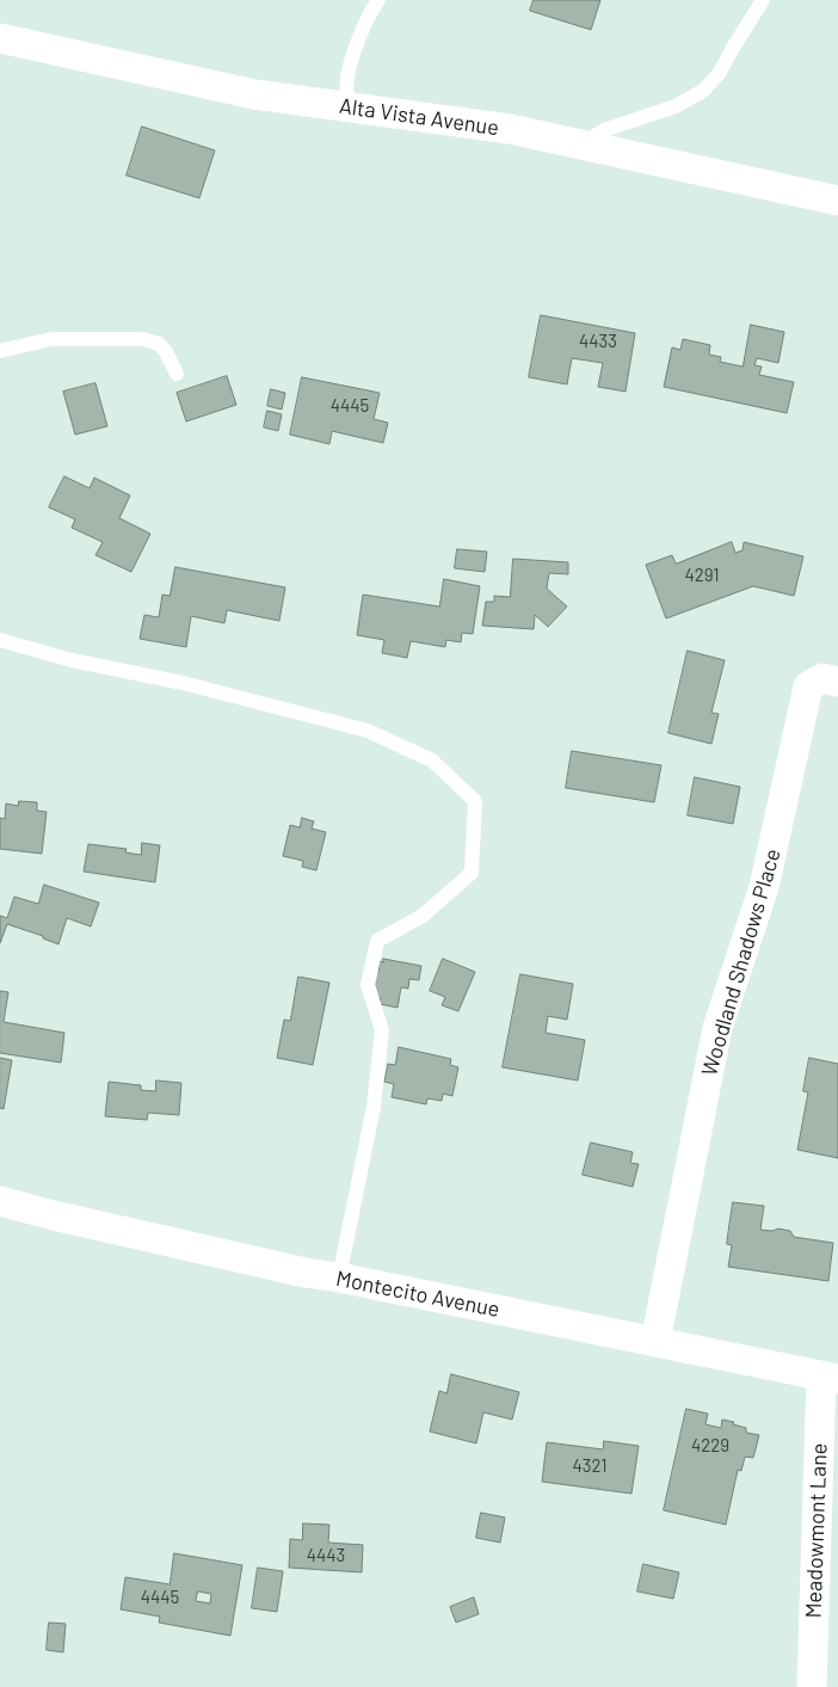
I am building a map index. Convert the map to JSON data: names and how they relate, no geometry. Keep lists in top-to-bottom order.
{
  "streets": {
    "street": [
      "Alta Vista Avenue",
      "Woodland Shadows Place",
      "Montecito Avenue",
      "Meadowmont Lane"
    ]
  },
  "crossings": [
    ["Woodland Shadows Place", "Montecito Avenue"],
    ["Montecito Avenue", "Meadowmont Lane"]
  ],
  "house_numbers": [
    "4433",
    "4445",
    "4291",
    "4229",
    "4321",
    "4443",
    "4445"
  ]
}
